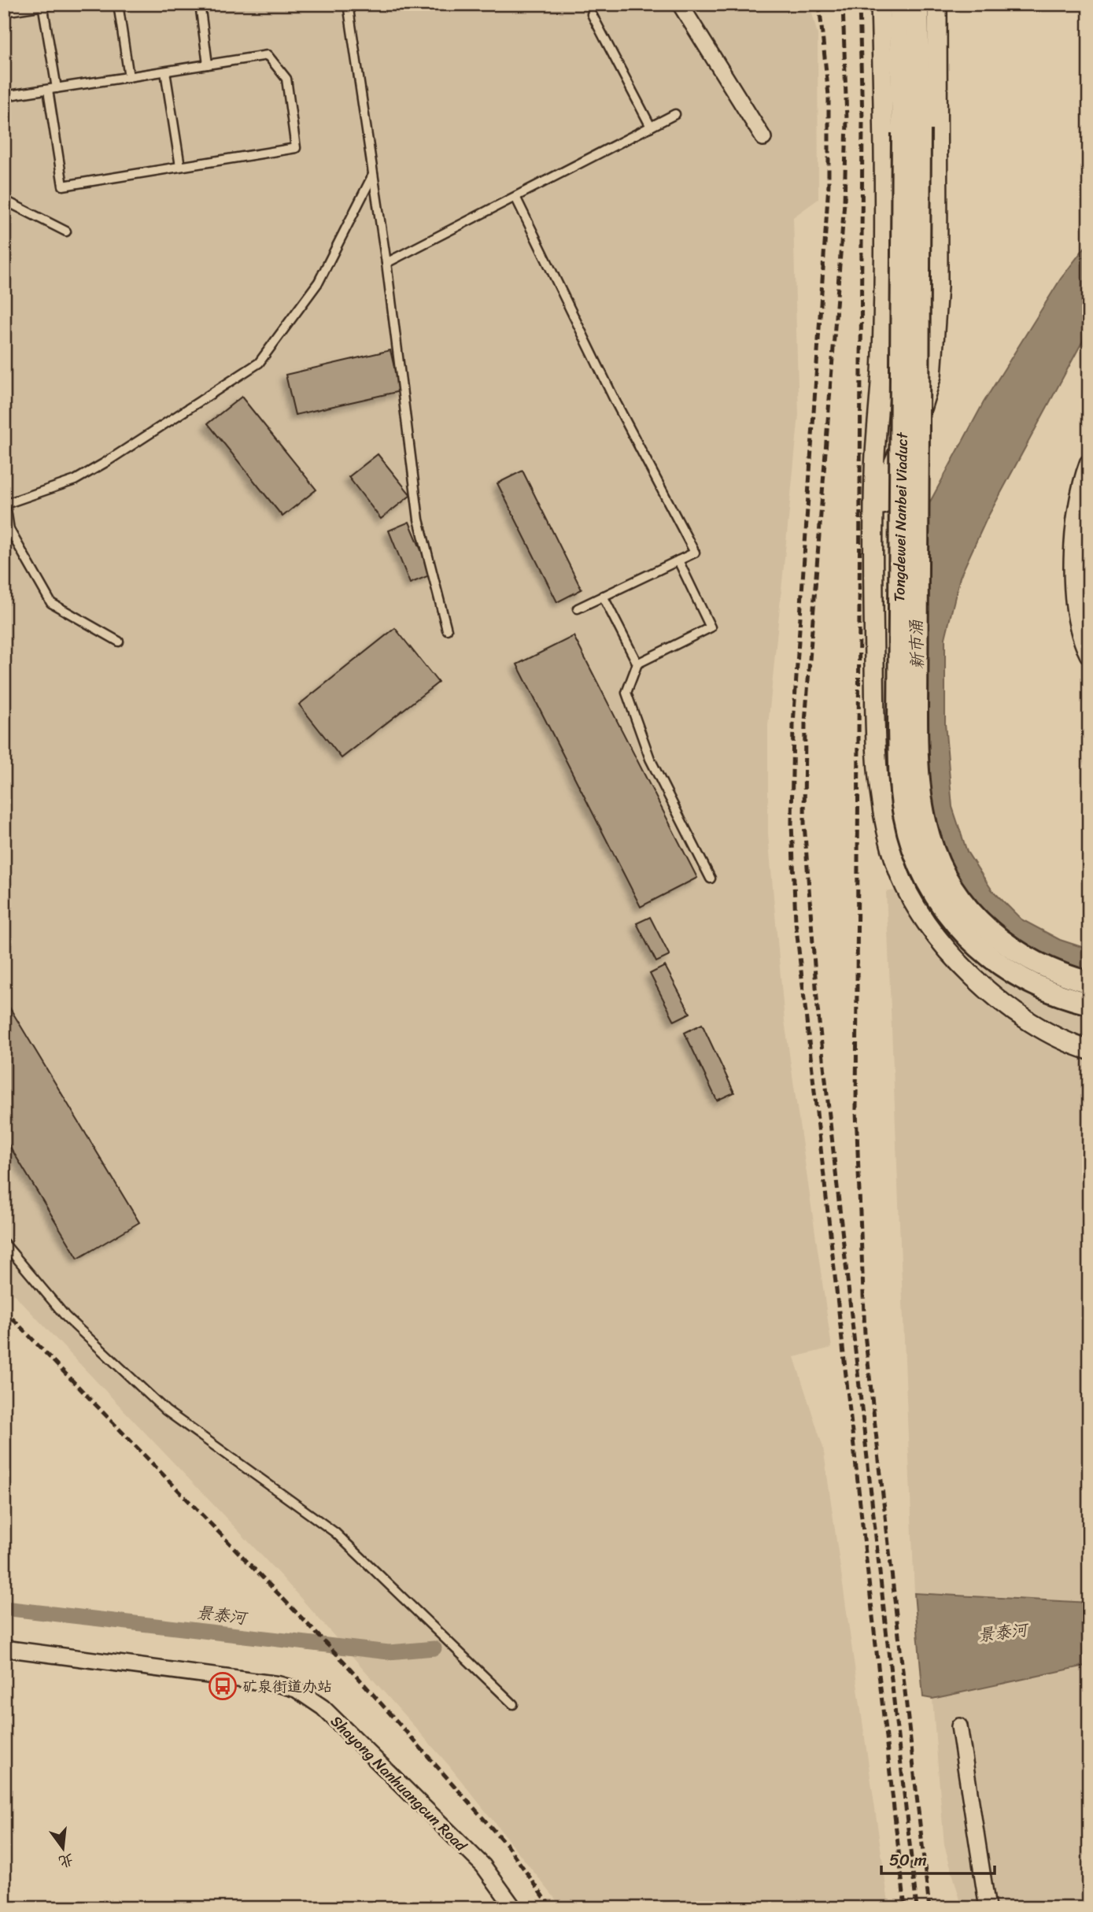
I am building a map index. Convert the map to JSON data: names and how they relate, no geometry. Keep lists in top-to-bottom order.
{
  "streets": {
    "main road": ["Tongdewei Nanbei Viaduct"],
    "street": ["Shayong Nanhuangcun Road"]
  },
  "water": ["新市涌", "景泰河"],
  "places": {
    "bus stop": ["矿泉街道办站"]
  },
  "scale_bar": "50 m",
  "north": "bottom"
}
